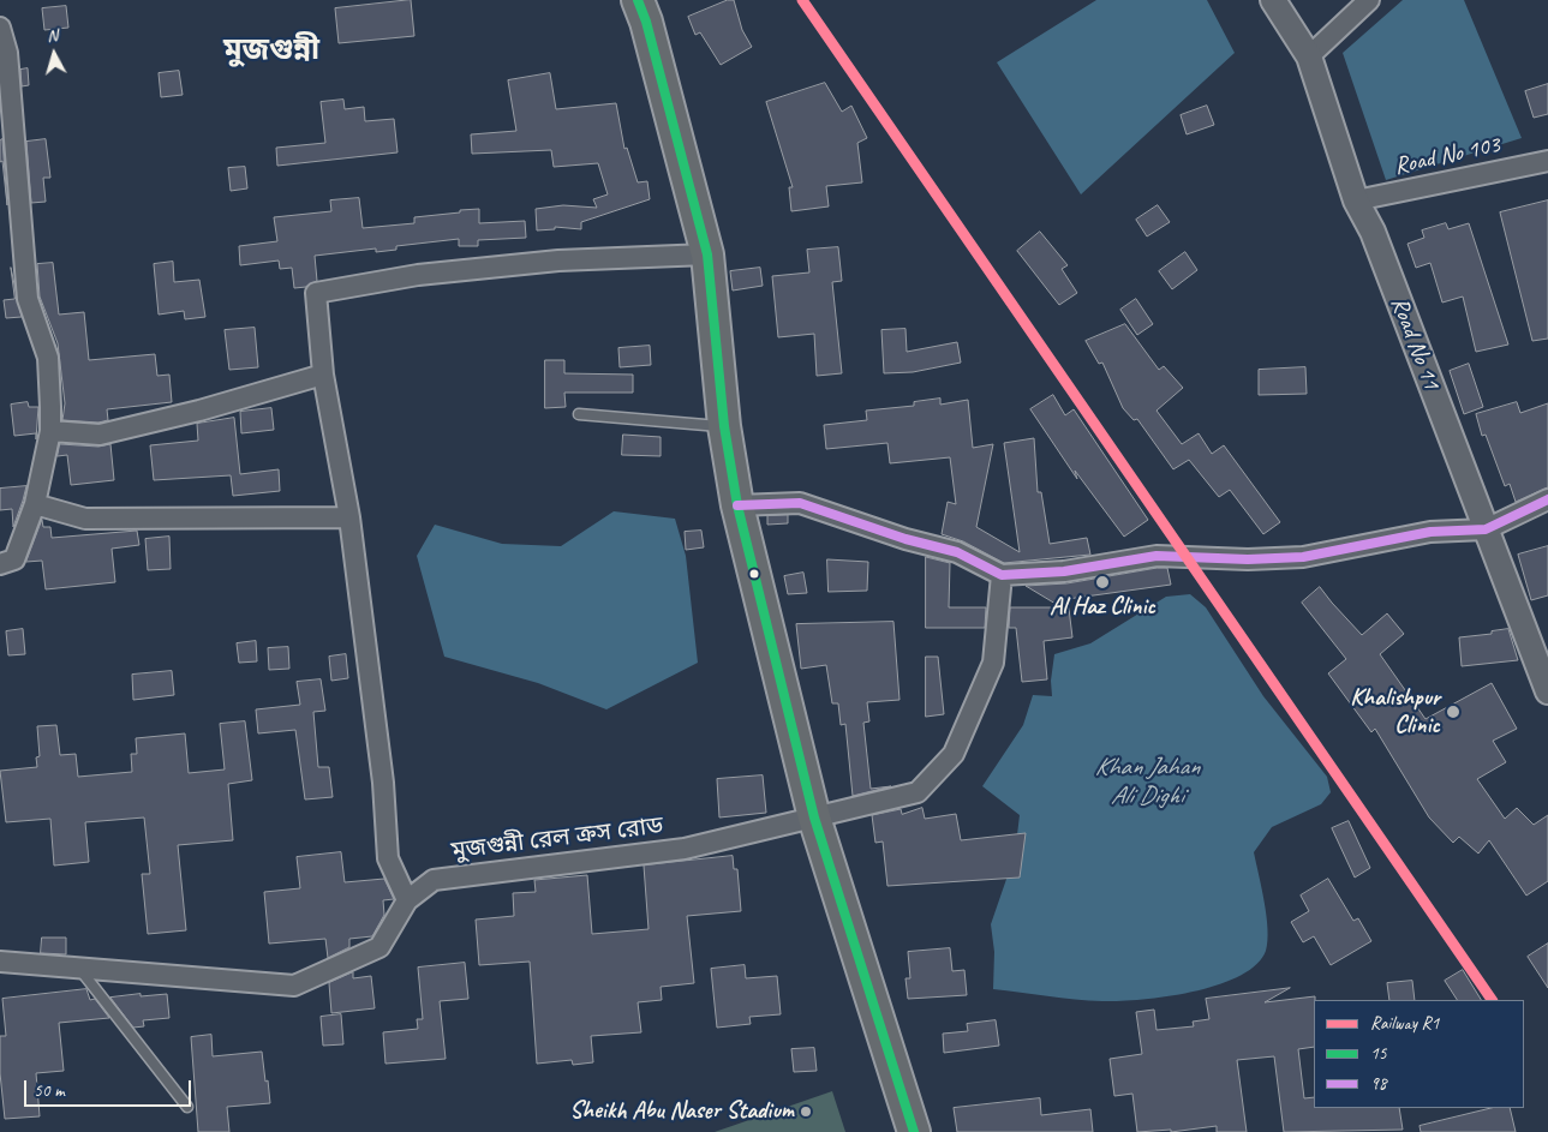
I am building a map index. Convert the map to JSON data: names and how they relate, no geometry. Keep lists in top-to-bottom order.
{
  "streets": {
    "street": ["Road No 103", "Road No 11", "মুজগুন্নী রেল ক্রস রোড"]
  },
  "crossings": [
    ["Road No 103", "Road No 11"]
  ],
  "districts": ["মুজগুন্নী"],
  "water": ["Khan Jahan Ali Dighi"],
  "places": ["Al Haz Clinic", "Khalishpur Clinic", "Sheikh Abu Naser Stadium"],
  "lines": ["rail line R1", "transit line 15", "transit line 98"],
  "legend": ["Railway R1", "15", "98"],
  "scale_bar": "50 m",
  "north": "top"
}
